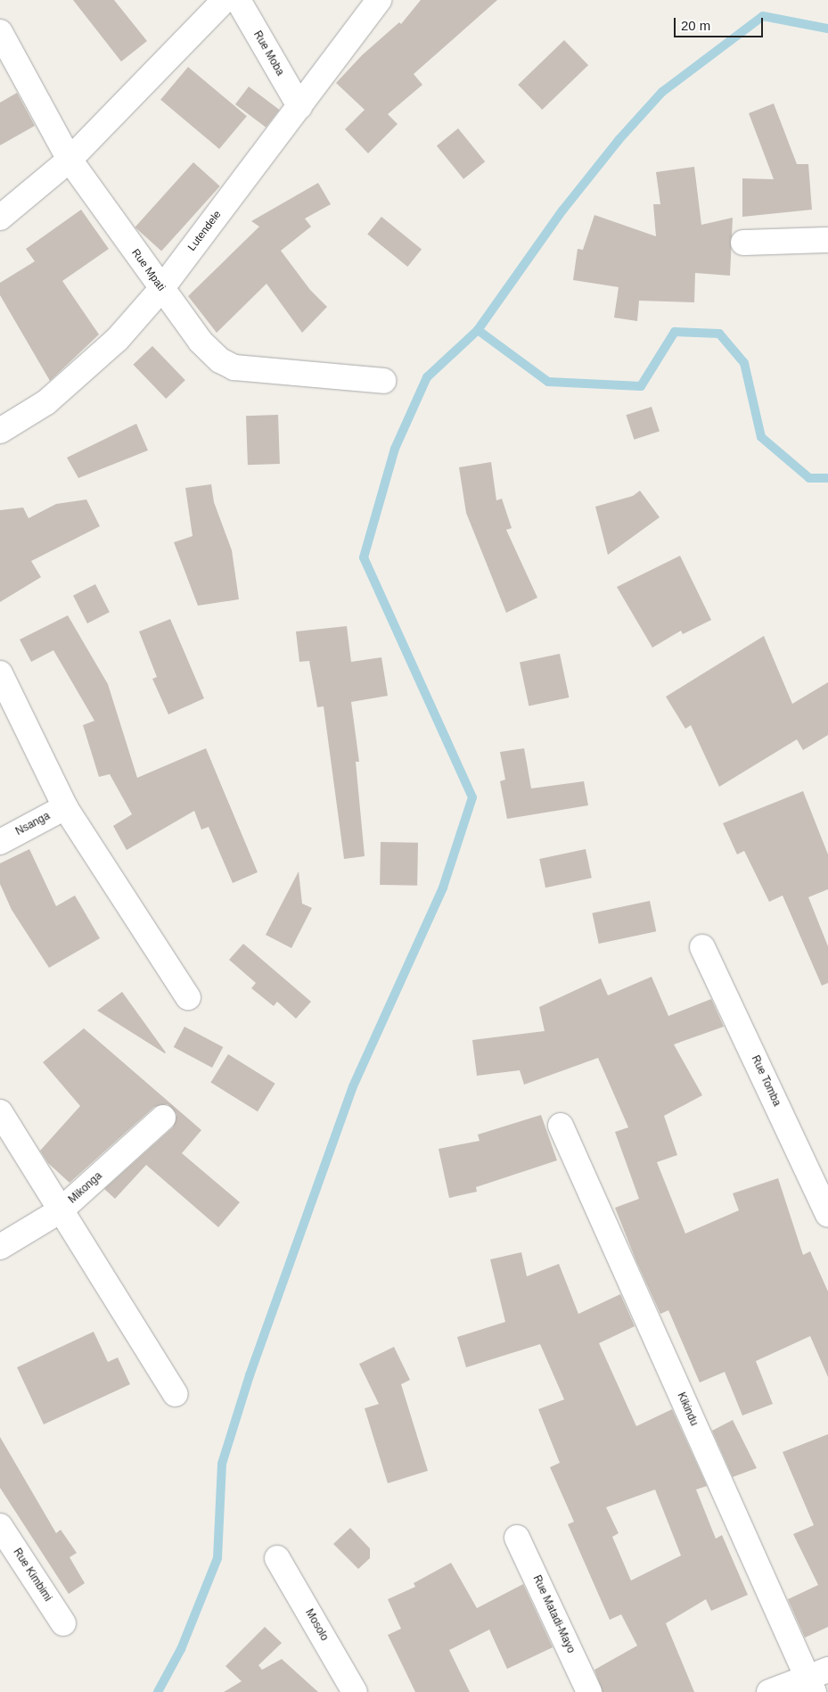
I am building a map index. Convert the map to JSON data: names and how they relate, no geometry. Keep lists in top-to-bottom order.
{
  "streets": {
    "street": [
      "Rue Moba",
      "Lutendele",
      "Rue Mpati",
      "Nsanga",
      "Rue Tomba",
      "Mikonga",
      "Kikindu",
      "Rue Kimbimi",
      "Rue Matadi-Mayo",
      "Mosolo"
    ]
  },
  "crossings": [
    ["Rue Moba", "Lutendele"],
    ["Lutendele", "Rue Mpati"]
  ],
  "scale_bar": "20 m"
}
